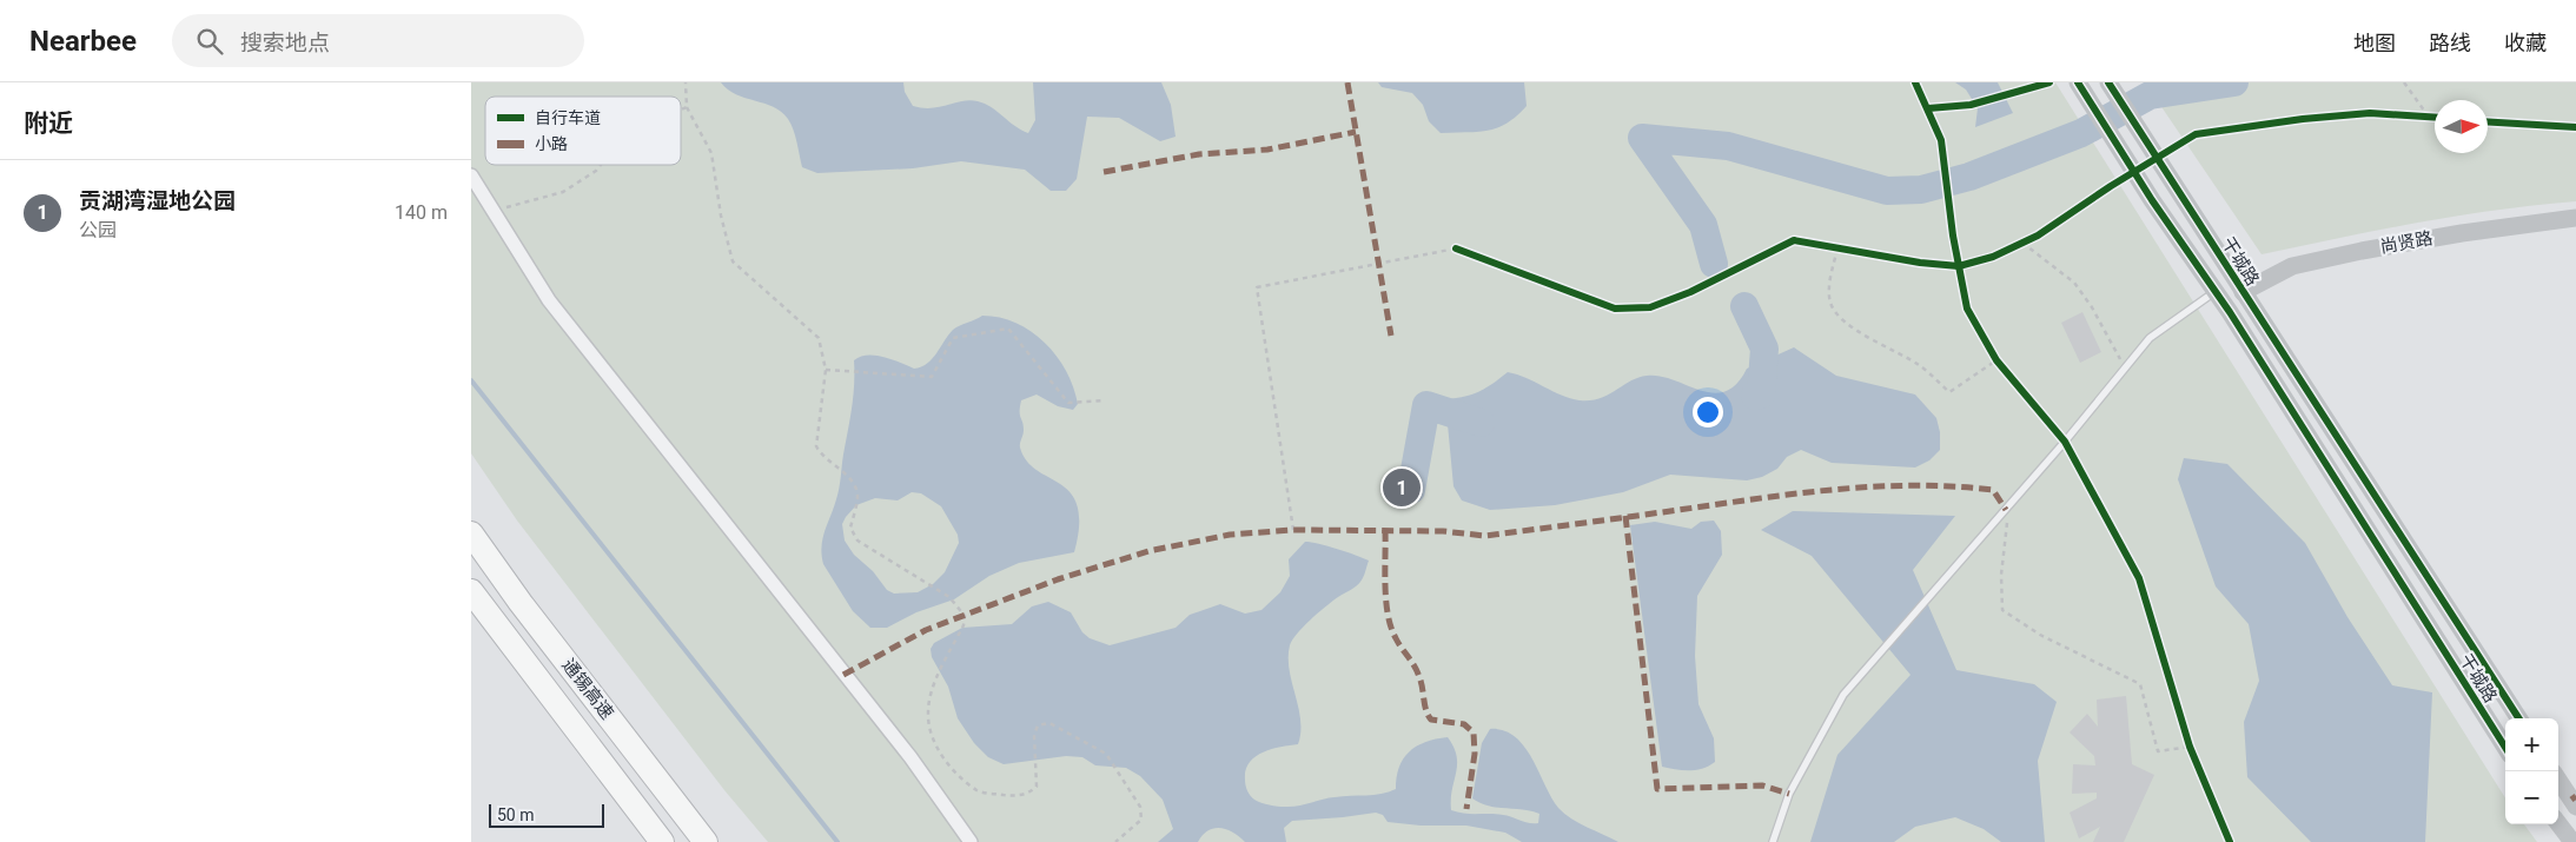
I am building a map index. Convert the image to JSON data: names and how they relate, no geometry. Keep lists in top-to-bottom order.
{
  "streets": {
    "highway": ["通锡高速"],
    "street": ["尚贤路", "干城路"]
  },
  "crossings": [
    ["尚贤路", "干城路"]
  ],
  "legend": ["自行车道", "小路"],
  "scale_bar": "50 m",
  "north": "right",
  "page": {
    "header": "Nearbee",
    "search": "搜索地点",
    "nav": ["地图", "路线", "收藏"],
    "heading": "附近",
    "list": [
      {
        "mark": "1",
        "name": "贡湖湾湿地公园",
        "note": "公园",
        "value": "140 m"
      }
    ],
    "pins": "1",
    "map_buttons": ["+", "−"],
    "scale": "50 m"
  }
}
